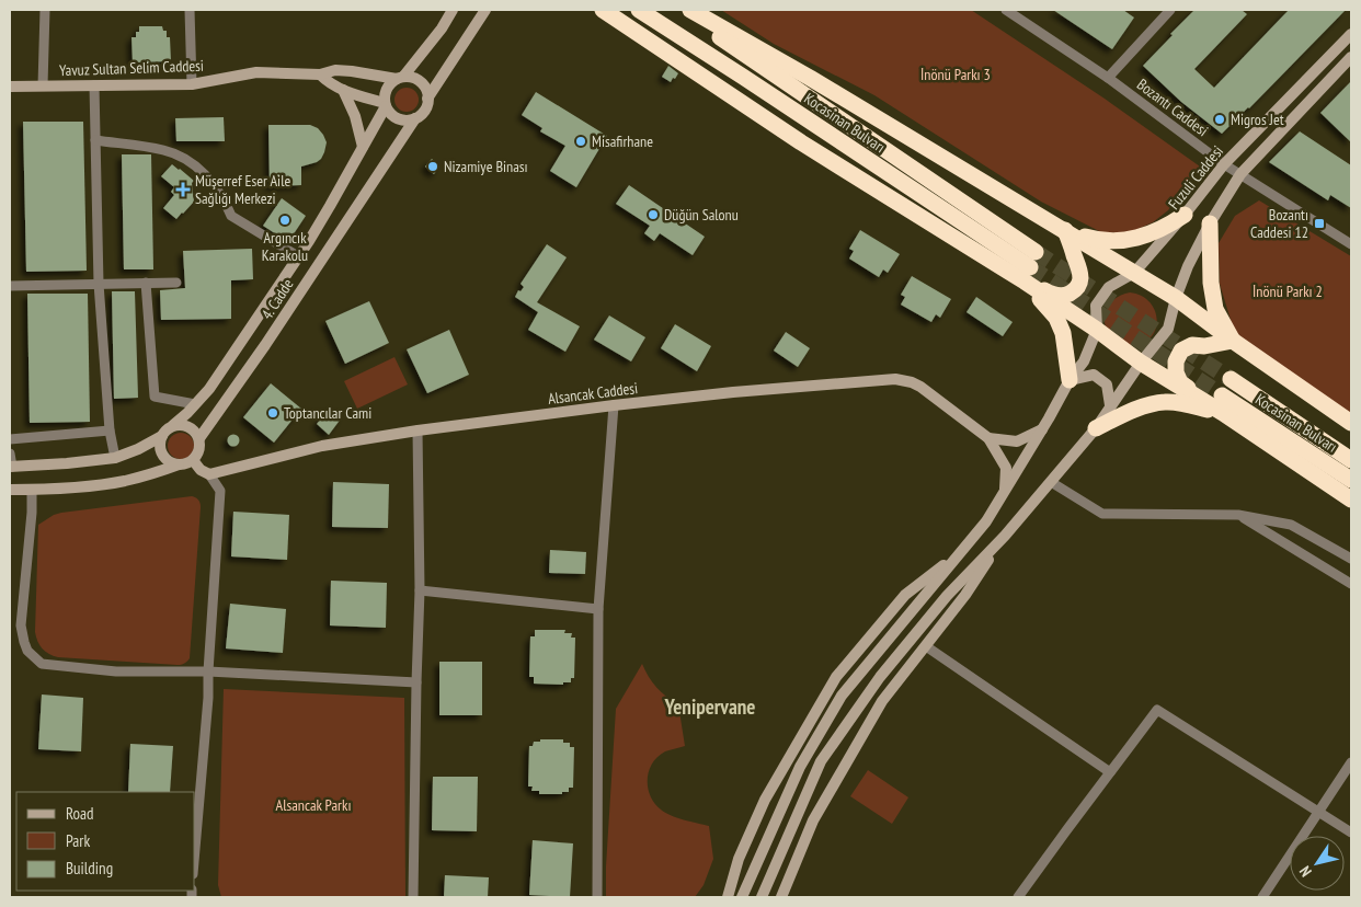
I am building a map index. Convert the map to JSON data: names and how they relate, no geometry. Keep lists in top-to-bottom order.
{
  "streets": {
    "highway": ["Kocasinan Bulvarı"],
    "street": [
      "Yavuz Sultan Selim Caddesi",
      "Bozantı Caddesi",
      "Fuzuli Caddesi",
      "4. Cadde",
      "Alsancak Caddesi"
    ]
  },
  "crossings": [
    ["Yavuz Sultan Selim Caddesi", "4. Cadde"],
    ["Bozantı Caddesi", "Fuzuli Caddesi"]
  ],
  "districts": ["Yenipervane"],
  "parks": ["İnönü Parkı 3", "İnönü Parkı 2", "Alsancak Parkı"],
  "places": {
    "other": [
      "Migros Jet",
      "Misafirhane",
      "Nizamiye Binası",
      "Düğün Salonu",
      "Argıncık Karakolu",
      "Toptancılar Cami"
    ],
    "health": ["Müşerref Eser Aile Sağlığı Merkezi"],
    "transit": ["Bozantı Caddesi 12"]
  },
  "legend": ["Road", "Park", "Building"],
  "north": "bottom left"
}
